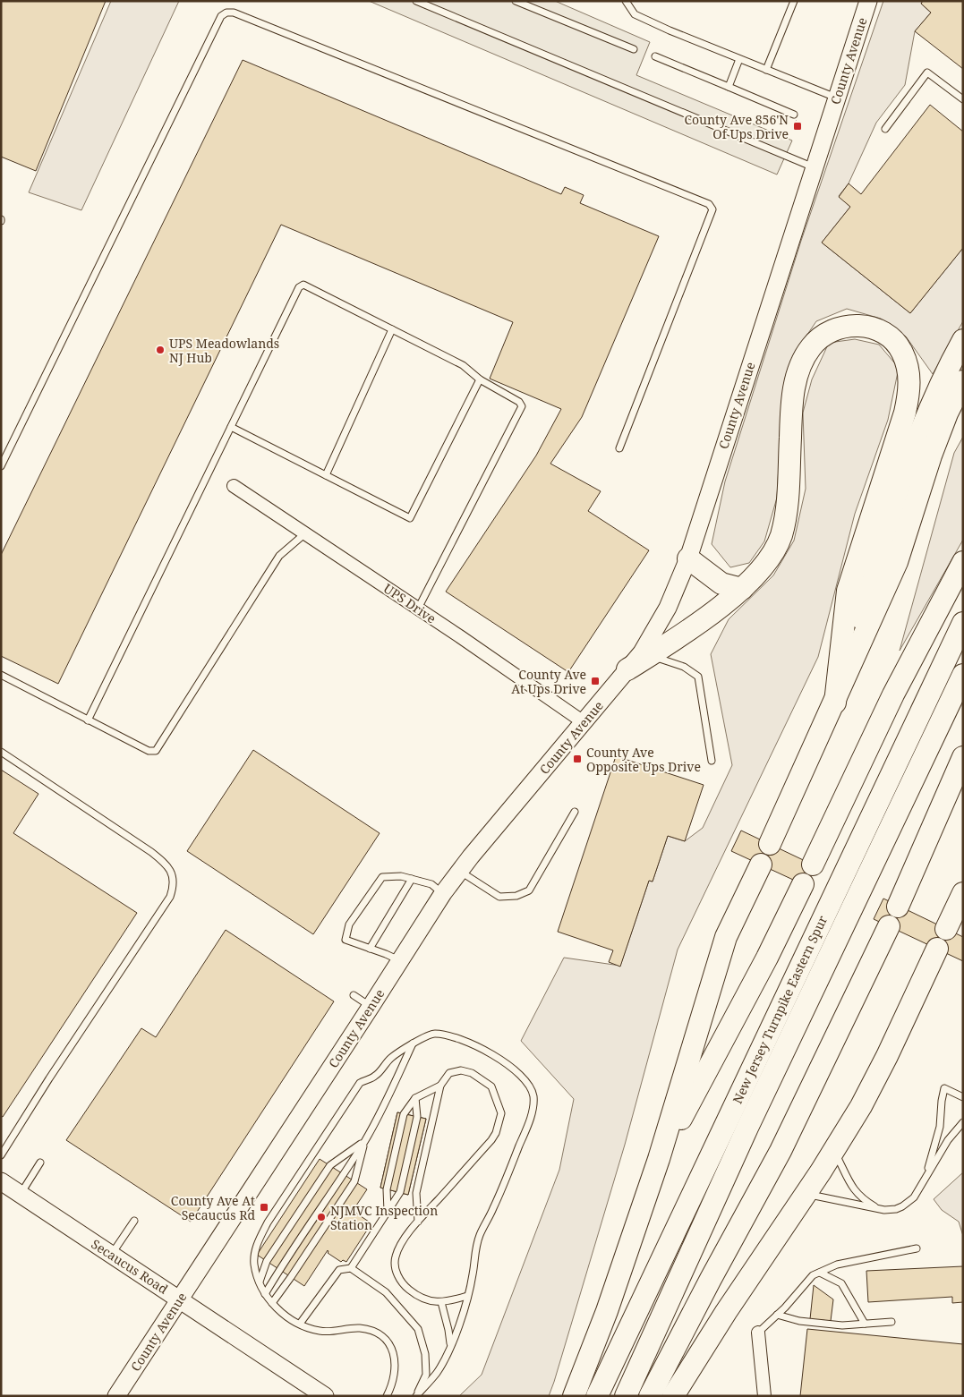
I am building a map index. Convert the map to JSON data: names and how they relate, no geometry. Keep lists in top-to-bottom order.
{
  "streets": {
    "highway": ["New Jersey Turnpike Eastern Spur"],
    "main road": ["County Avenue", "Secaucus Road"],
    "street": ["UPS Drive"]
  },
  "crossings": [
    ["County Avenue", "UPS Drive"],
    ["County Avenue", "Secaucus Road"]
  ],
  "places": {
    "transit": [
      "County Ave 856'N Of Ups Drive",
      "County Ave At Ups Drive",
      "County Ave Opposite Ups Drive",
      "County Ave At Secaucus Rd"
    ],
    "other": ["UPS Meadowlands NJ Hub", "NJMVC Inspection Station"]
  }
}
